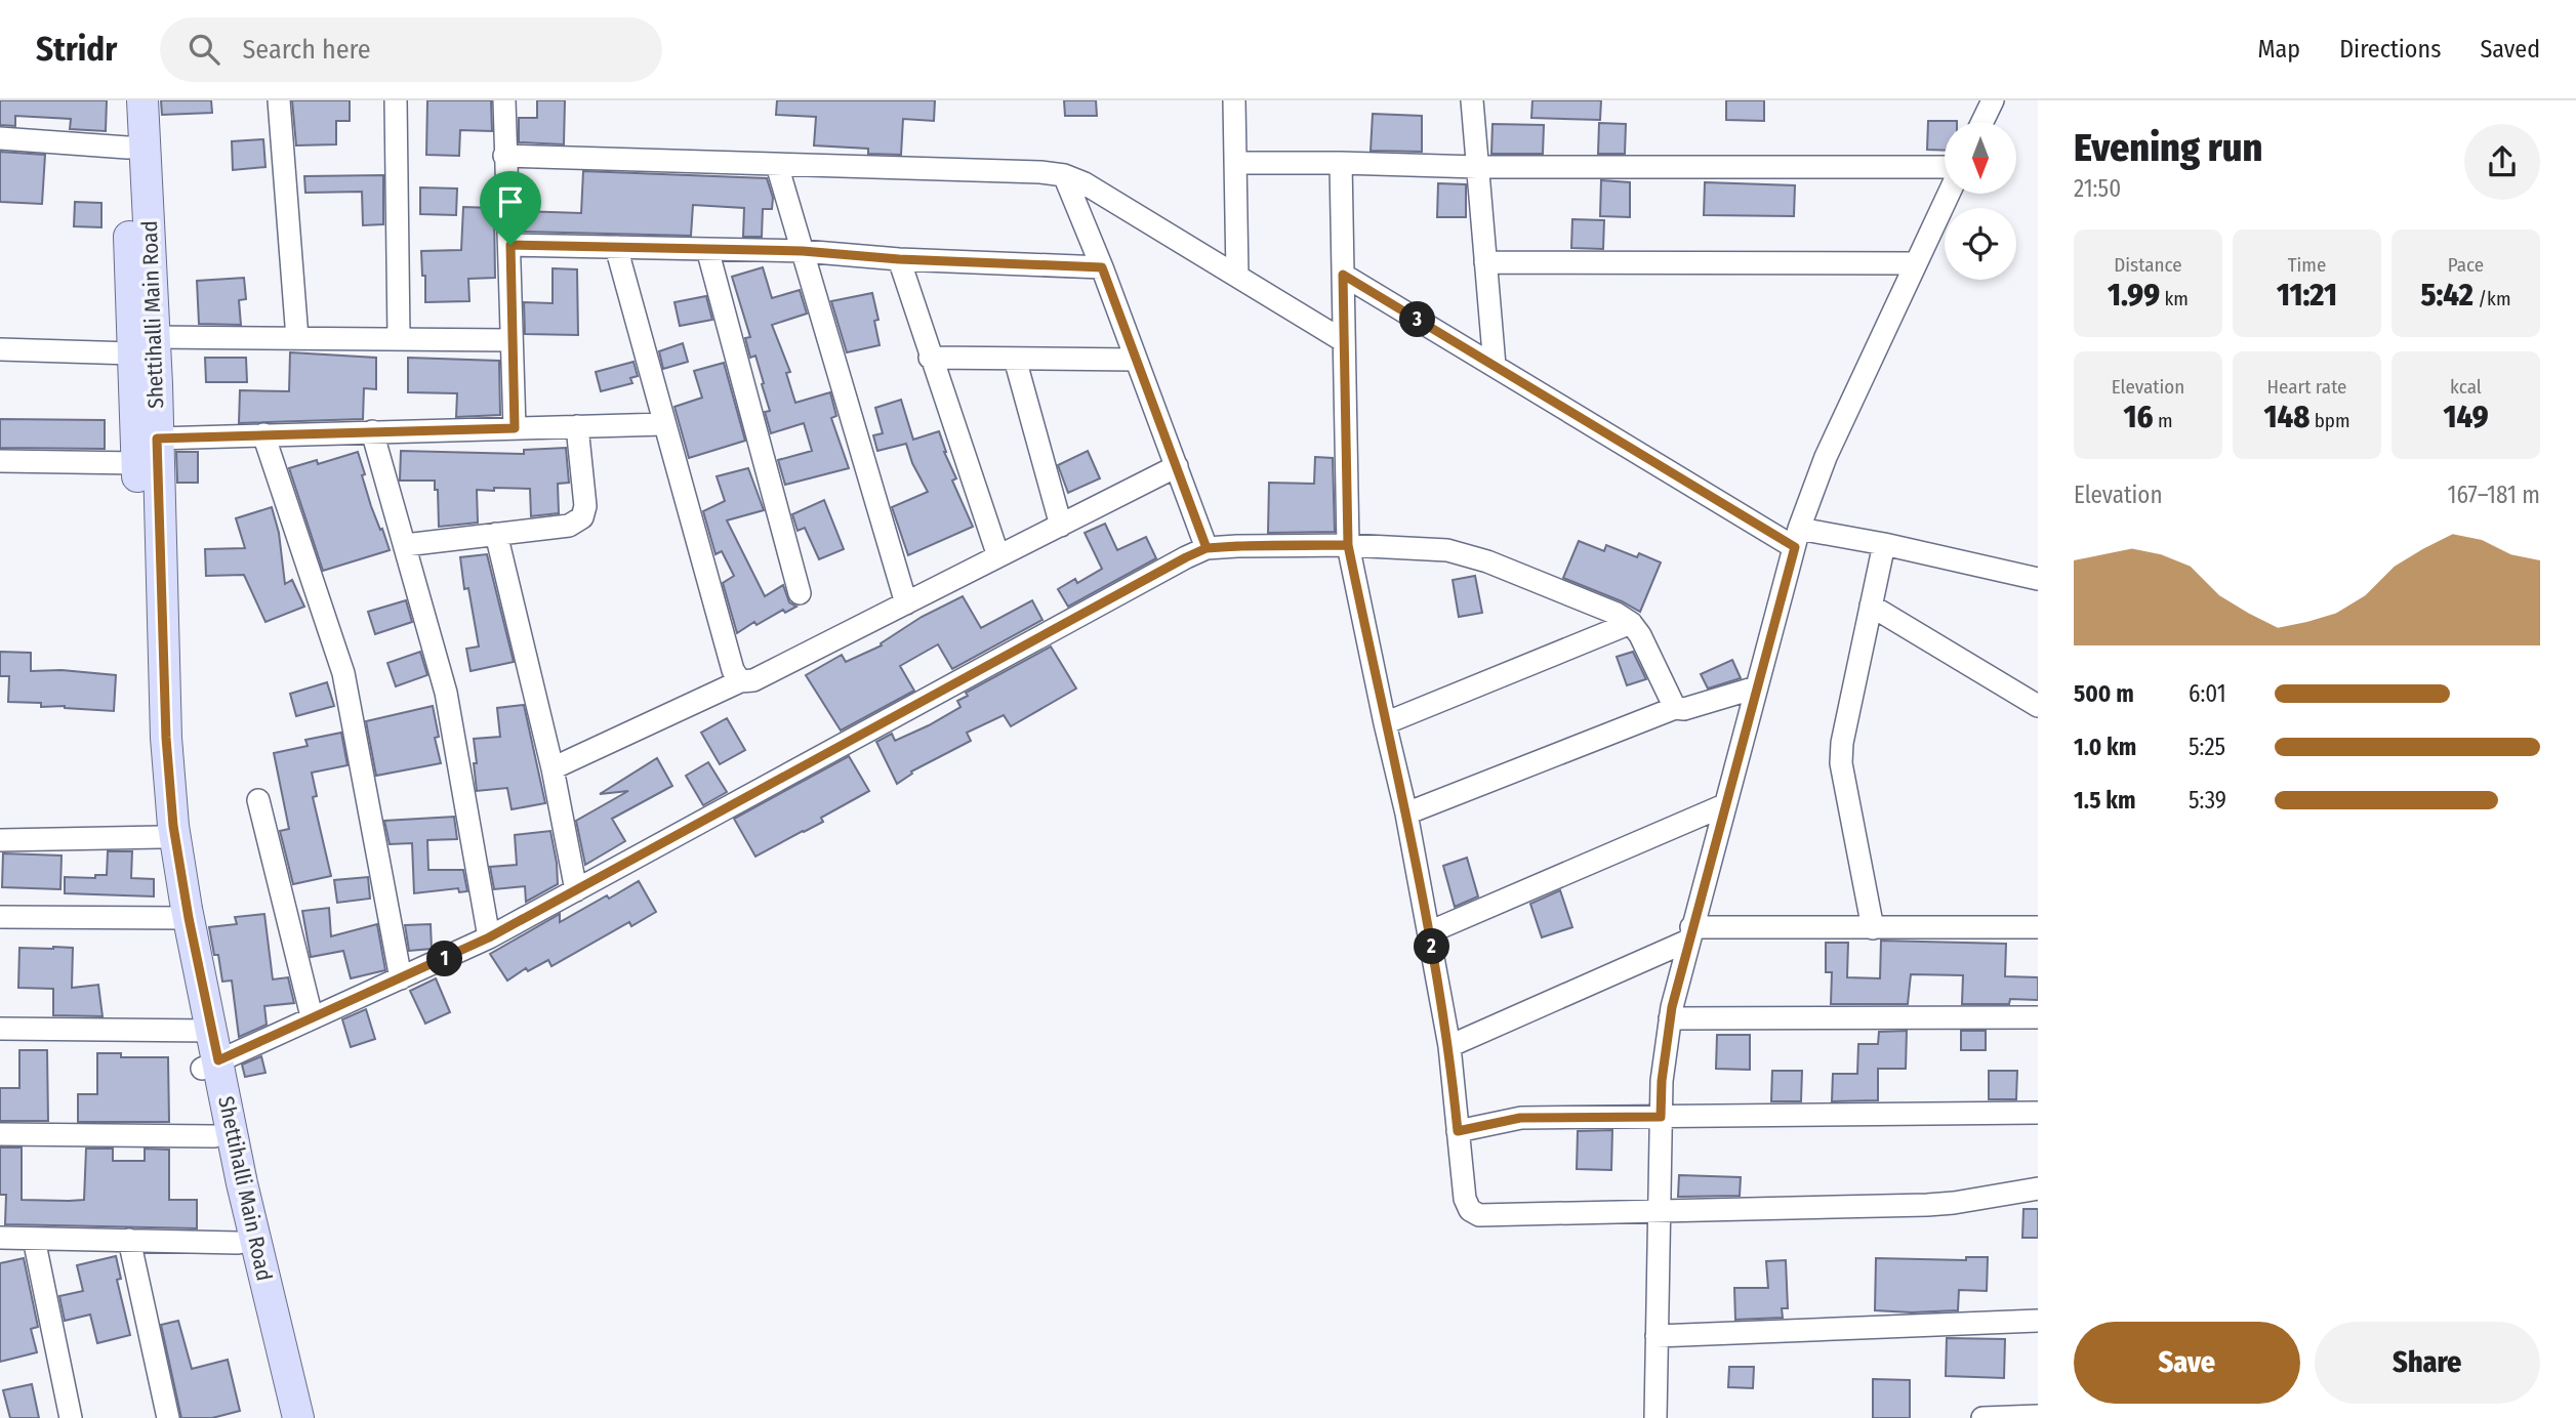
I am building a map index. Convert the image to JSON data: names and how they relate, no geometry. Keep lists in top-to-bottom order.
{
  "streets": {
    "main road": ["Shettihalli Main Road"]
  },
  "north": "bottom",
  "page": {
    "header": "Stridr",
    "search": "Search here",
    "nav": ["Map", "Directions", "Saved"],
    "heading": ["Evening run", "21:50"],
    "stats": [
      ["Distance", "1.99 km"],
      ["Time", "11:21"],
      ["Pace", "5:42 /km"],
      ["Elevation", "16 m"],
      ["Heart rate", "148 bpm"],
      ["kcal", "149"]
    ],
    "pins": ["3", "2", "1"],
    "chart": ["Elevation", "167–181 m"],
    "list": [
      {
        "name": "500 m",
        "note": "6:01"
      },
      {
        "name": "1.0 km",
        "note": "5:25"
      },
      {
        "name": "1.5 km",
        "note": "5:39"
      }
    ],
    "buttons": ["Save", "Share"]
  }
}
